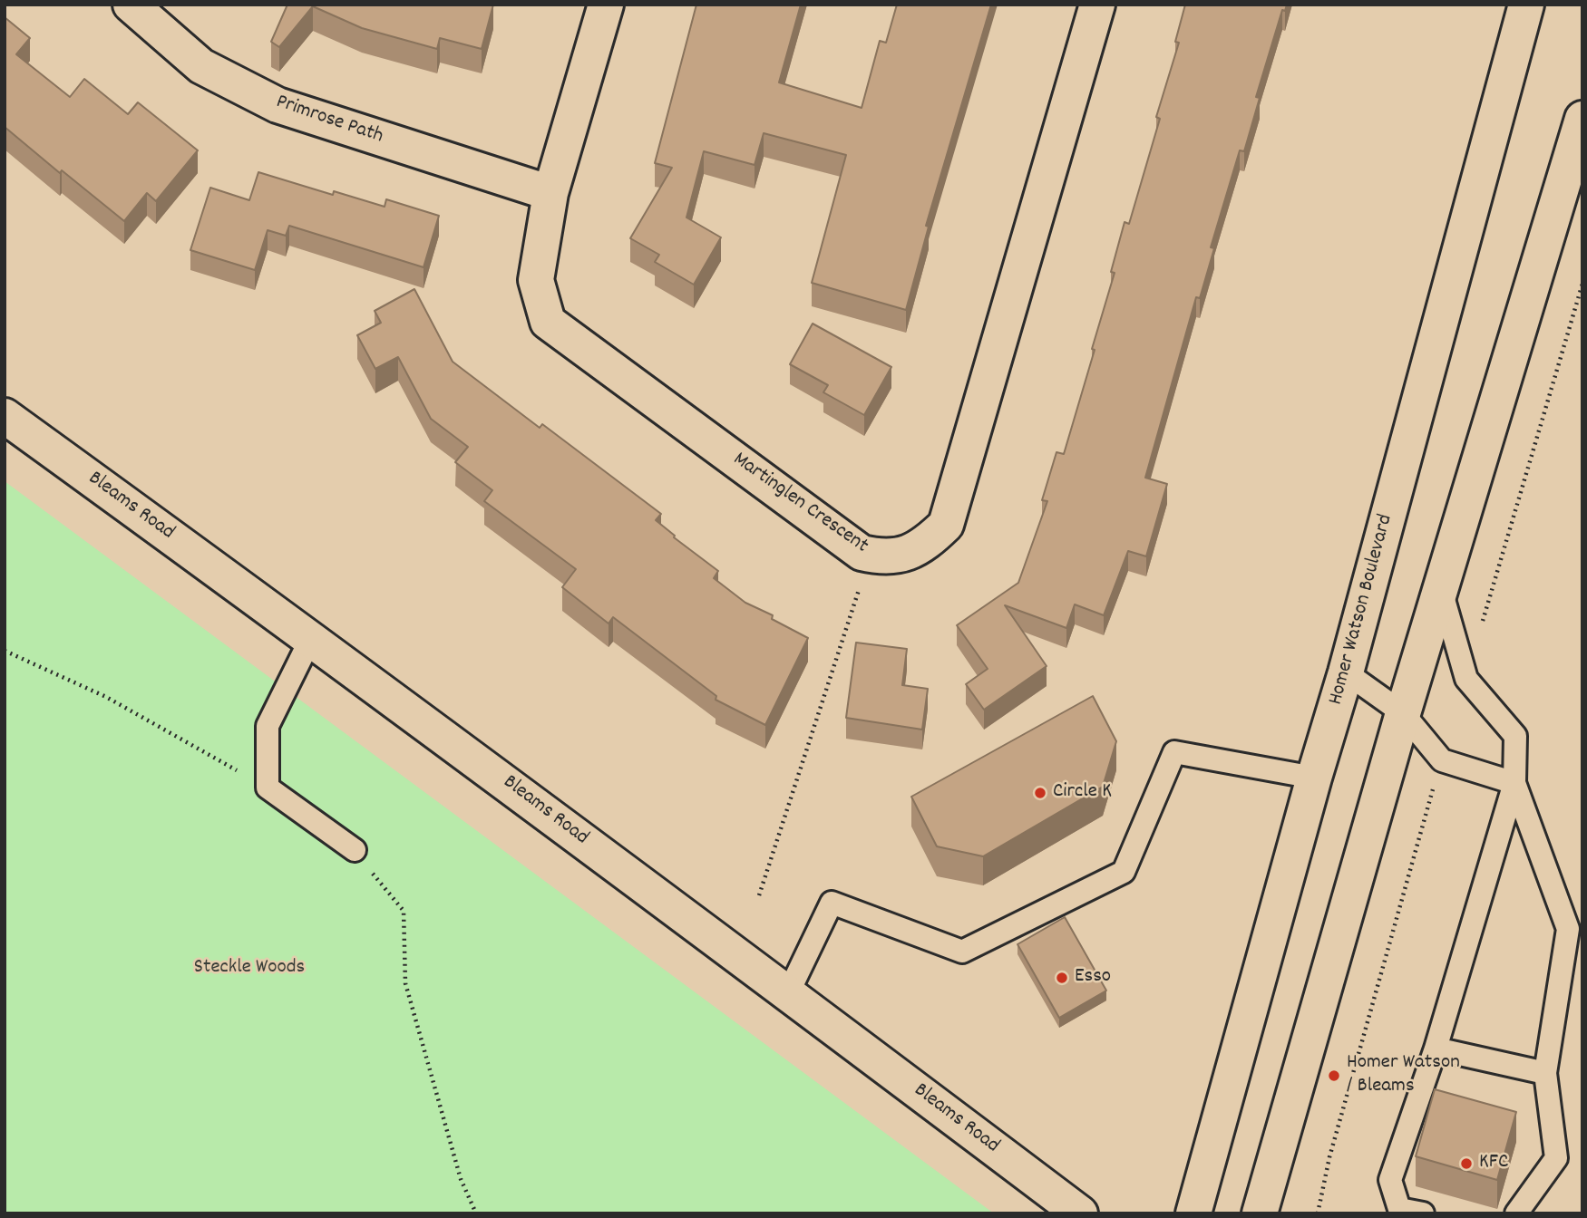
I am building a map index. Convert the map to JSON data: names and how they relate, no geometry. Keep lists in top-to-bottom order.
{
  "streets": {
    "main road": [
      "Primrose Path",
      "Martinglen Crescent",
      "Bleams Road",
      "Homer Watson Boulevard"
    ]
  },
  "crossings": [
    ["Primrose Path", "Martinglen Crescent"]
  ],
  "parks": ["Steckle Woods"],
  "places": [
    "Circle K",
    "Esso",
    "Homer Watson / Bleams",
    "KFC"
  ]
}
